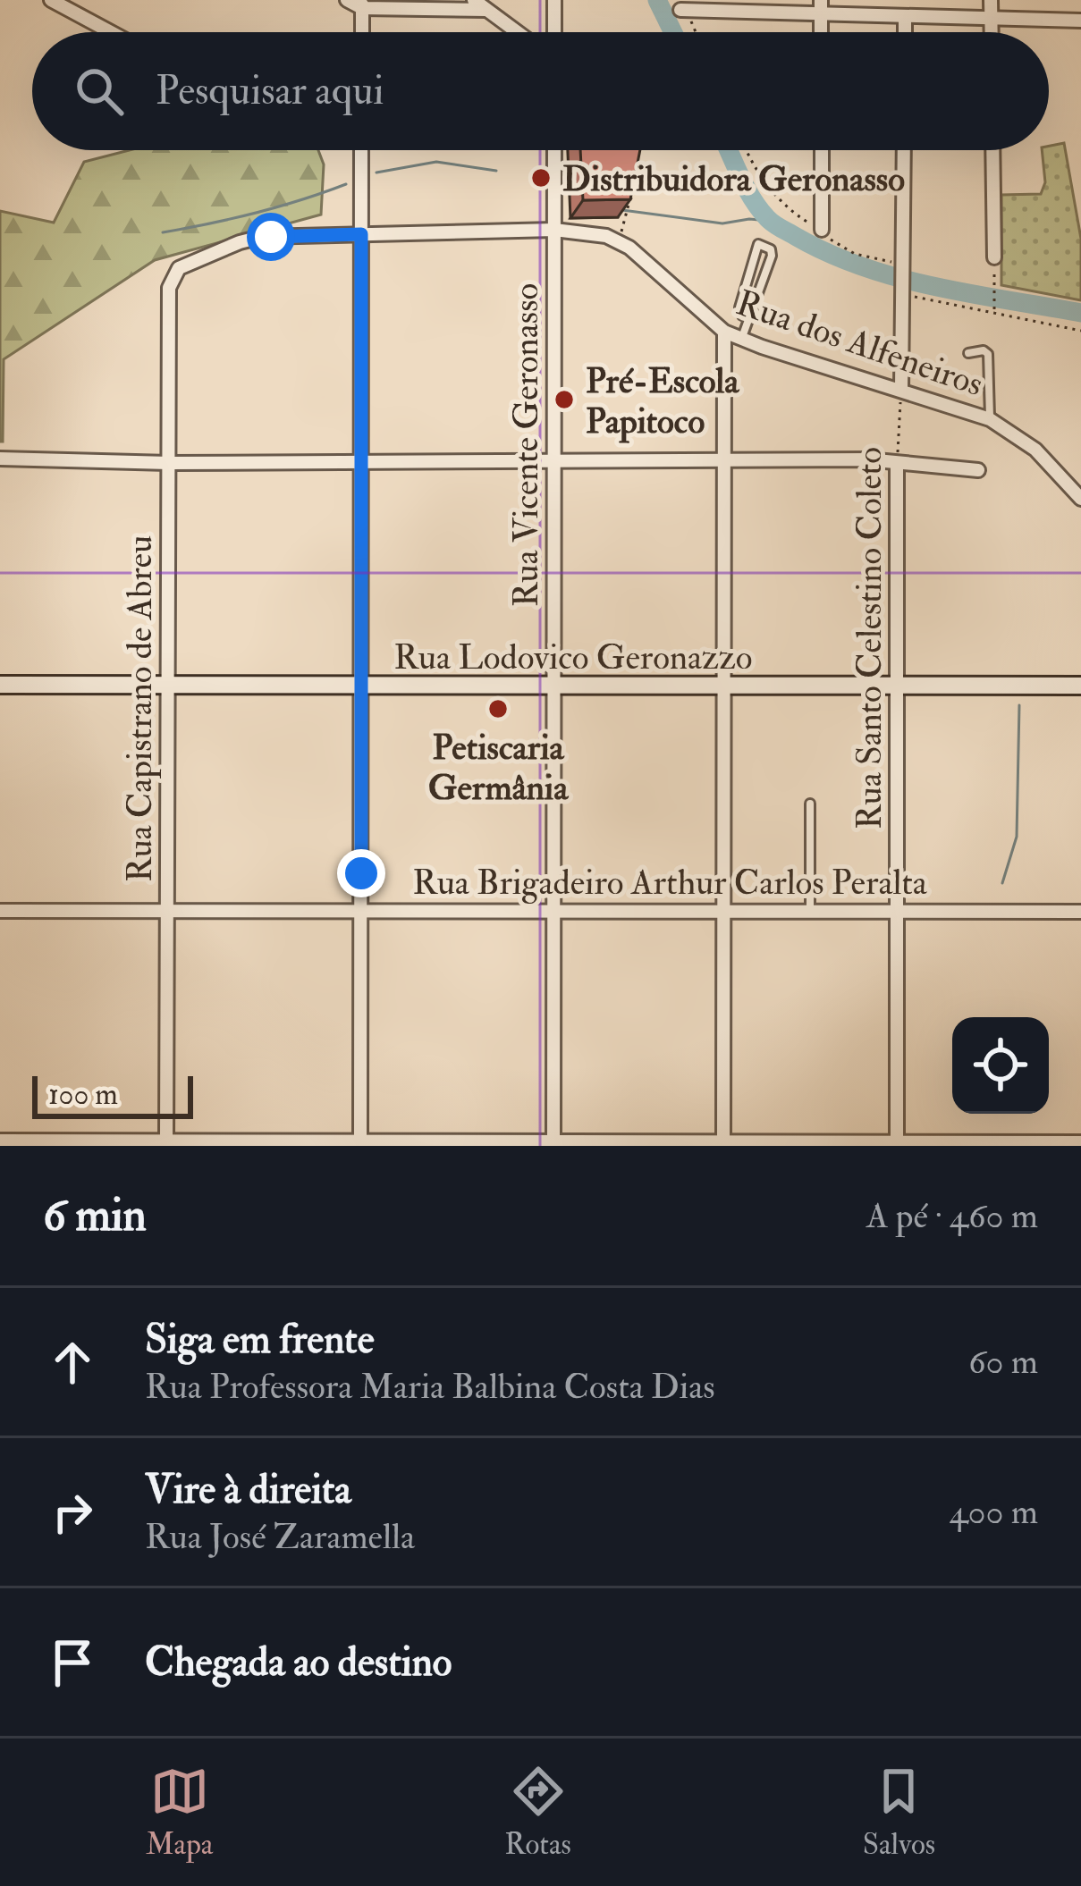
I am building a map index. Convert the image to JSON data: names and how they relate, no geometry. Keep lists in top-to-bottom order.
{
  "streets": {
    "main road": ["Rua Lodovico Geronazzo"],
    "street": [
      "Rua dos Alfeneiros",
      "Rua Vicente Geronasso",
      "Rua Santo Celestino Coleto",
      "Rua Capistrano de Abreu",
      "Rua Brigadeiro Arthur Carlos Peralta"
    ]
  },
  "crossings": [
    ["Rua dos Alfeneiros", "Rua Vicente Geronasso"],
    ["Rua dos Alfeneiros", "Rua Santo Celestino Coleto"],
    ["Rua Vicente Geronasso", "Rua Lodovico Geronazzo"],
    ["Rua Vicente Geronasso", "Rua Brigadeiro Arthur Carlos Peralta"],
    ["Rua Santo Celestino Coleto", "Rua Lodovico Geronazzo"],
    ["Rua Santo Celestino Coleto", "Rua Brigadeiro Arthur Carlos Peralta"],
    ["Rua Lodovico Geronazzo", "Rua Capistrano de Abreu"],
    ["Rua Capistrano de Abreu", "Rua Brigadeiro Arthur Carlos Peralta"]
  ],
  "places": ["Distribuidora Geronasso", "Pré-Escola Papitoco", "Petiscaria Germânia"],
  "scale_bar": "100 m",
  "page": {
    "search": "Pesquisar aqui",
    "scale": "100 m",
    "heading": ["6 min", "A pé · 460 m"],
    "list": [
      ["Siga em frente", "Rua Professora Maria Balbina Costa Dias", "60 m"],
      ["Vire à direita", "Rua José Zaramella", "400 m"],
      "Chegada ao destino"
    ],
    "nav": ["Mapa", "Rotas", "Salvos"]
  }
}
